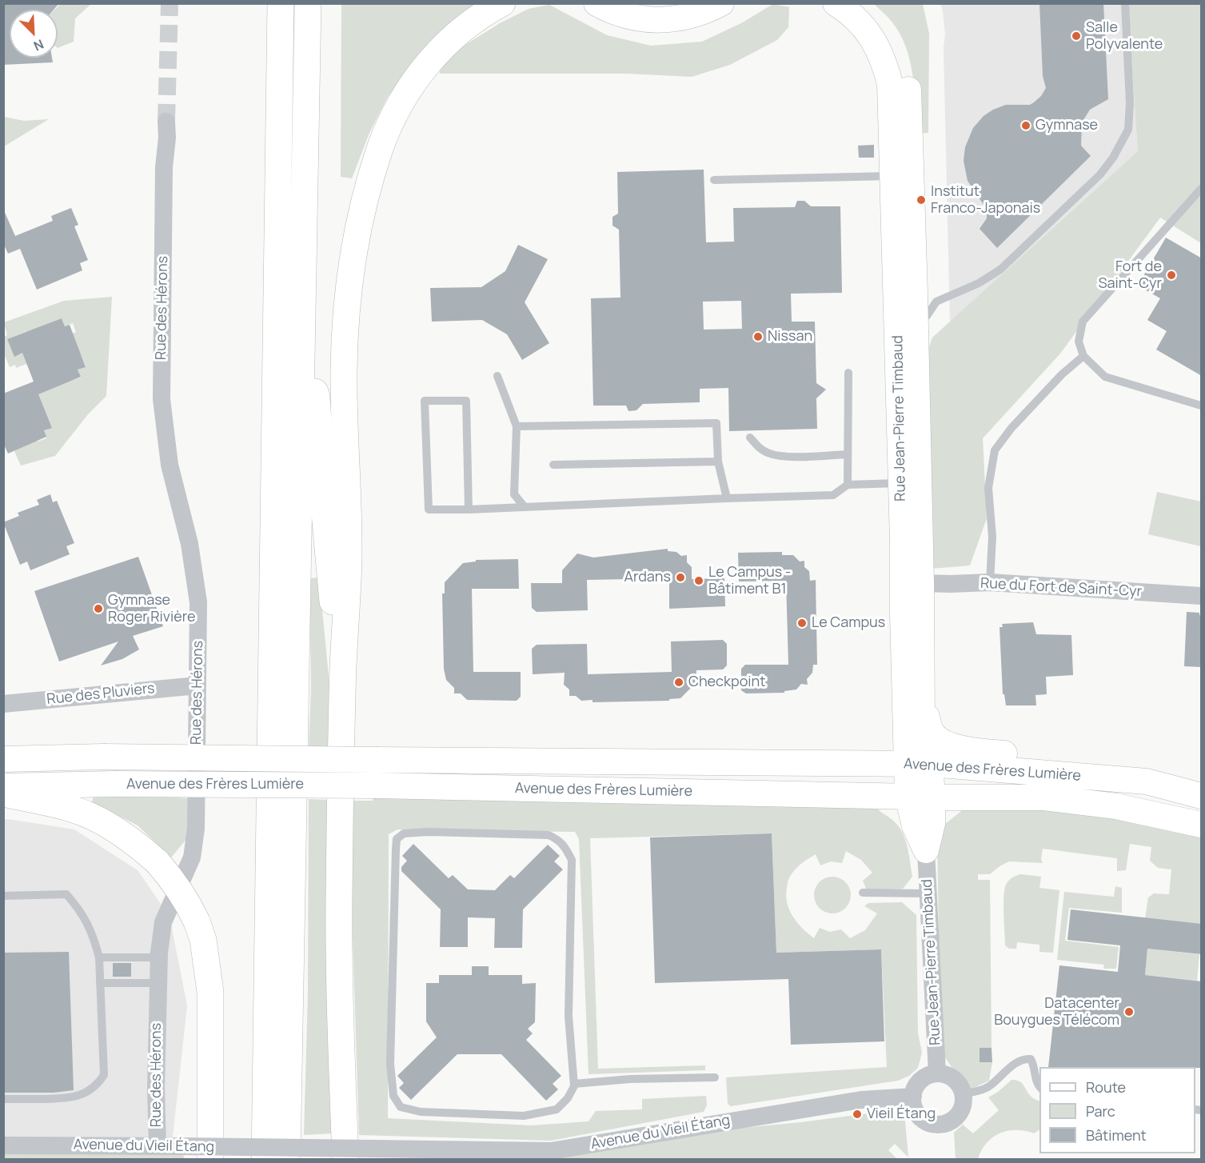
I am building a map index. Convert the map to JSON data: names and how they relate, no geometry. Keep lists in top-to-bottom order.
{
  "streets": {
    "main road": ["Rue Jean-Pierre Timbaud", "Avenue des Frères Lumière"],
    "street": [
      "Rue des Hérons",
      "Rue du Fort de Saint-Cyr",
      "Rue des Pluviers",
      "Avenue du Vieil Étang"
    ]
  },
  "crossings": [
    ["Rue des Hérons", "Rue des Pluviers"],
    ["Rue des Hérons", "Avenue du Vieil Étang"],
    ["Rue Jean-Pierre Timbaud", "Rue du Fort de Saint-Cyr"],
    ["Rue Jean-Pierre Timbaud", "Avenue des Frères Lumière"],
    ["Rue Jean-Pierre Timbaud", "Avenue du Vieil Étang"]
  ],
  "places": [
    "Salle Polyvalente",
    "Gymnase",
    "Institut Franco-Japonais",
    "Fort de Saint-Cyr",
    "Nissan",
    "Ardans",
    "Le Campus - Bâtiment B1",
    "Gymnase Roger Rivière",
    "Le Campus",
    "Checkpoint",
    "Datacenter Bouygues Télécom",
    "Vieil Étang"
  ],
  "legend": ["Route", "Parc", "Bâtiment"],
  "north": "bottom right"
}
